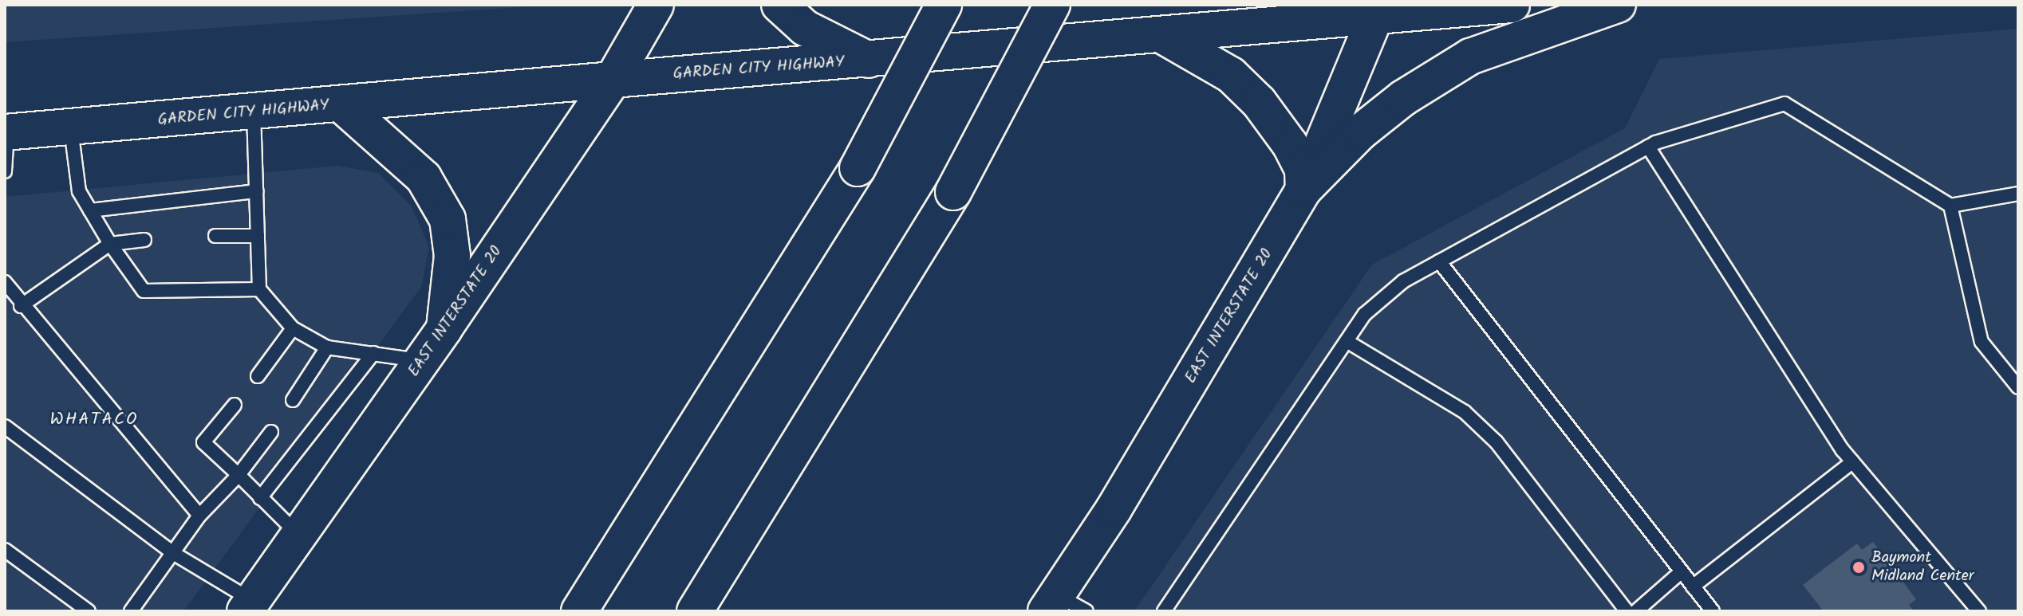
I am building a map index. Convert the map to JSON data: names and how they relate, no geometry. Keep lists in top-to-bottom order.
{
  "streets": {
    "main road": ["GARDEN CITY HIGHWAY", "EAST INTERSTATE 20"]
  },
  "crossings": [
    ["GARDEN CITY HIGHWAY", "EAST INTERSTATE 20"]
  ],
  "districts": ["WHATACO"],
  "places": ["Baymont Midland Center"]
}
